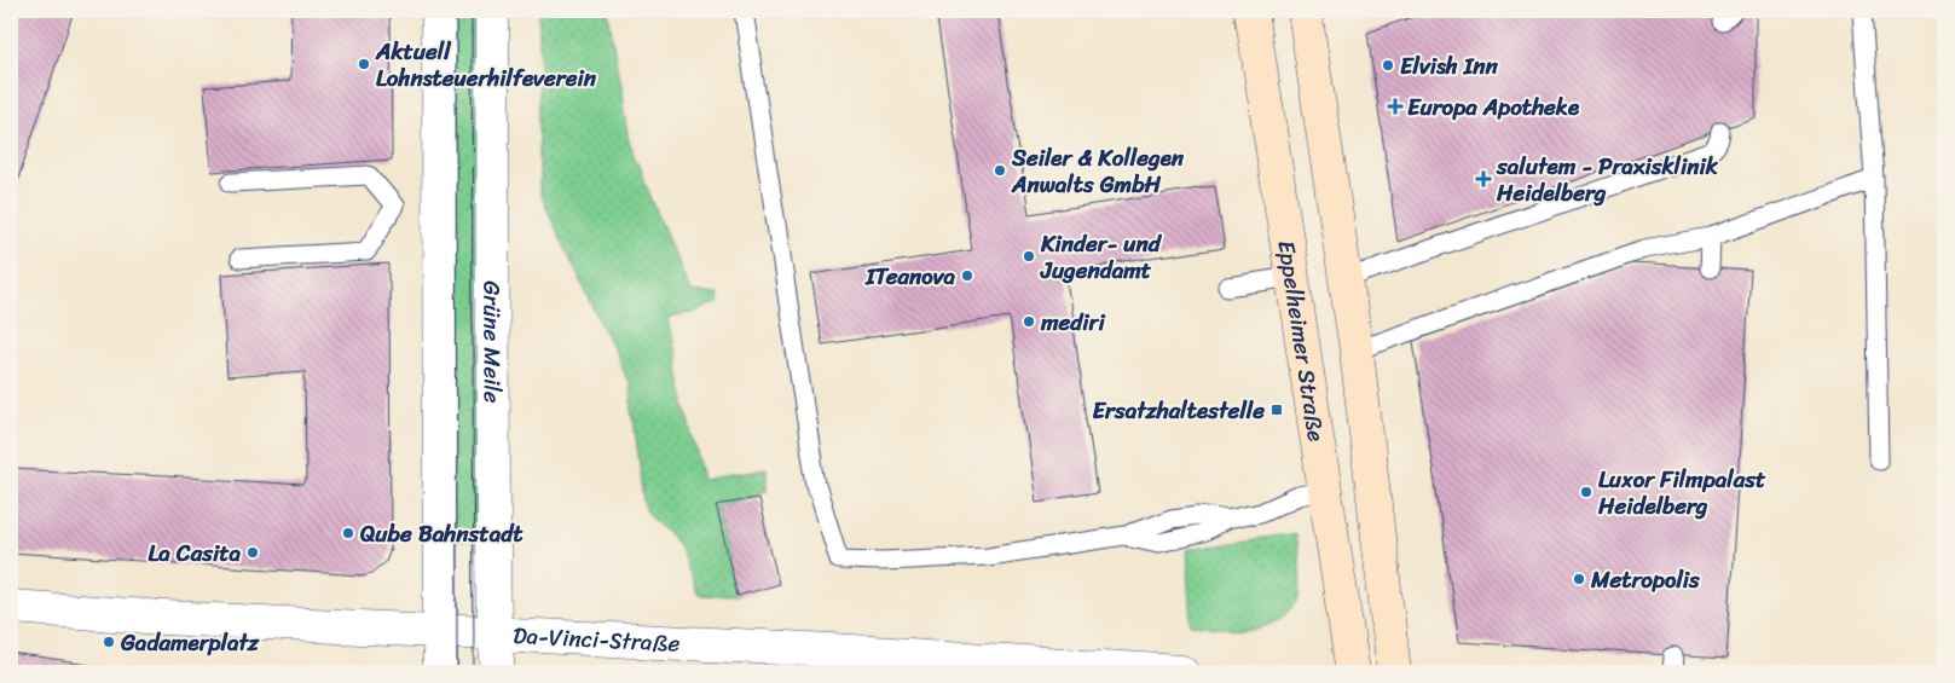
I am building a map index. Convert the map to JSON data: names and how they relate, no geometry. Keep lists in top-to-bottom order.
{
  "streets": {
    "main road": ["Eppelheimer Straße"],
    "street": ["Grüne Meile", "Da-Vinci-Straße"]
  },
  "crossings": [
    ["Grüne Meile", "Da-Vinci-Straße"]
  ],
  "places": {
    "other": [
      "Aktuell Lohnsteuerhilfeverein",
      "Elvish Inn",
      "Seiler & Kollegen Anwalts GmbH",
      "Kinder- und Jugendamt",
      "ITeanova",
      "mediri",
      "Luxor Filmpalast Heidelberg",
      "Qube Bahnstadt",
      "La Casita",
      "Metropolis",
      "Gadamerplatz"
    ],
    "health": ["Europa Apotheke", "salutem - Praxisklinik Heidelberg"],
    "transit": ["Ersatzhaltestelle"]
  }
}
